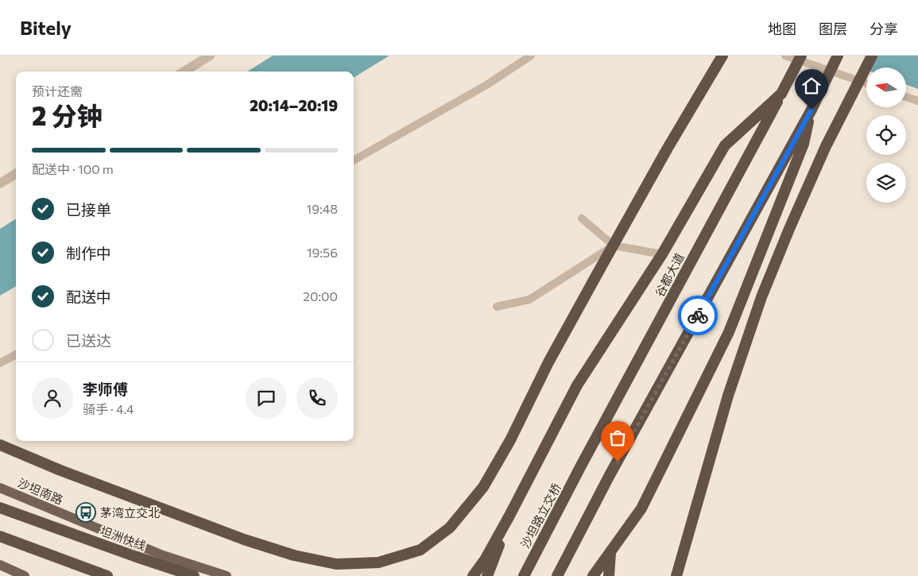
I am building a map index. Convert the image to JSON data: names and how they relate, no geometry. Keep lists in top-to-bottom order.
{
  "streets": {
    "highway": ["谷都大道", "沙坦路立交桥", "坦洲快线"],
    "main road": ["沙坦南路"]
  },
  "crossings": [
    ["谷都大道", "沙坦路立交桥"]
  ],
  "places": {
    "bus stop": ["茅湾立交北"]
  },
  "north": "left",
  "page": {
    "header": "Bitely",
    "nav": ["地图", "图层", "分享"],
    "heading": ["2 分钟", "预计还需", "20:14–20:19"],
    "panel": ["李师傅", "骑手 · 4.4"],
    "bar": "配送中 · 100 m",
    "list": [
      ["已接单", "19:48"],
      ["制作中", "19:56"],
      ["配送中", "20:00"],
      "已送达"
    ]
  }
}
